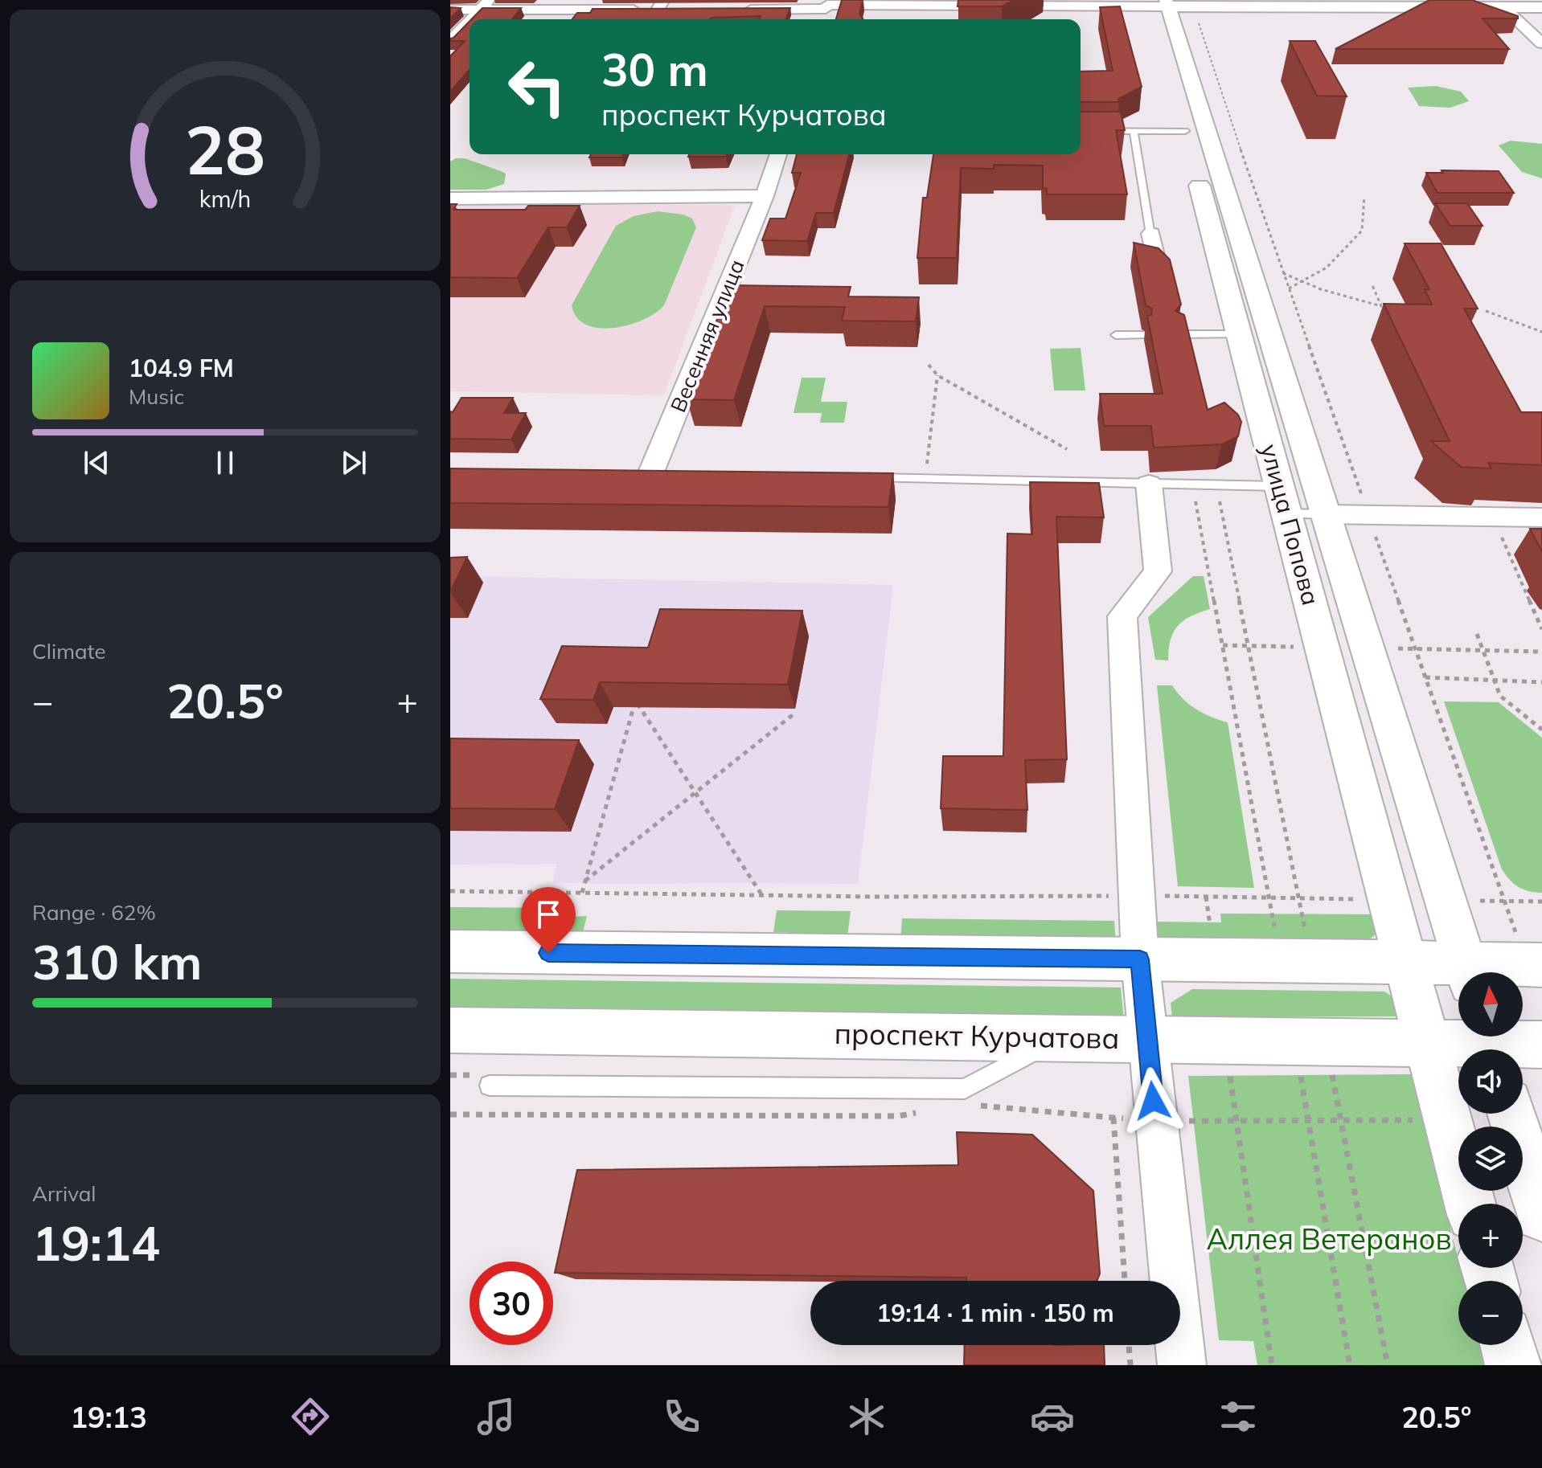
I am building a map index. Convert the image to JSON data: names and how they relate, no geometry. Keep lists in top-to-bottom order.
{
  "streets": {
    "main road": ["улица Попова", "проспект Курчатова"],
    "street": ["Весенняя улица"]
  },
  "crossings": [
    ["улица Попова", "проспект Курчатова"]
  ],
  "parks": ["Аллея Ветеранов"],
  "north": "top",
  "page": {
    "turn": ["30 m", "проспект Курчатова"],
    "song": ["104.9 FM", "Music"],
    "tile": [
      "Climate",
      ["Range · 62%", "310 km"],
      ["Arrival", "19:14"]
    ],
    "heat": ["−", "20.5°", "+"],
    "map_buttons": ["+", "−"],
    "limit": "30",
    "trip": "19:14 · 1 min · 150 m",
    "tabs": ["19:13", "20.5°"],
    "gauge": ["28", "km/h"]
  }
}
